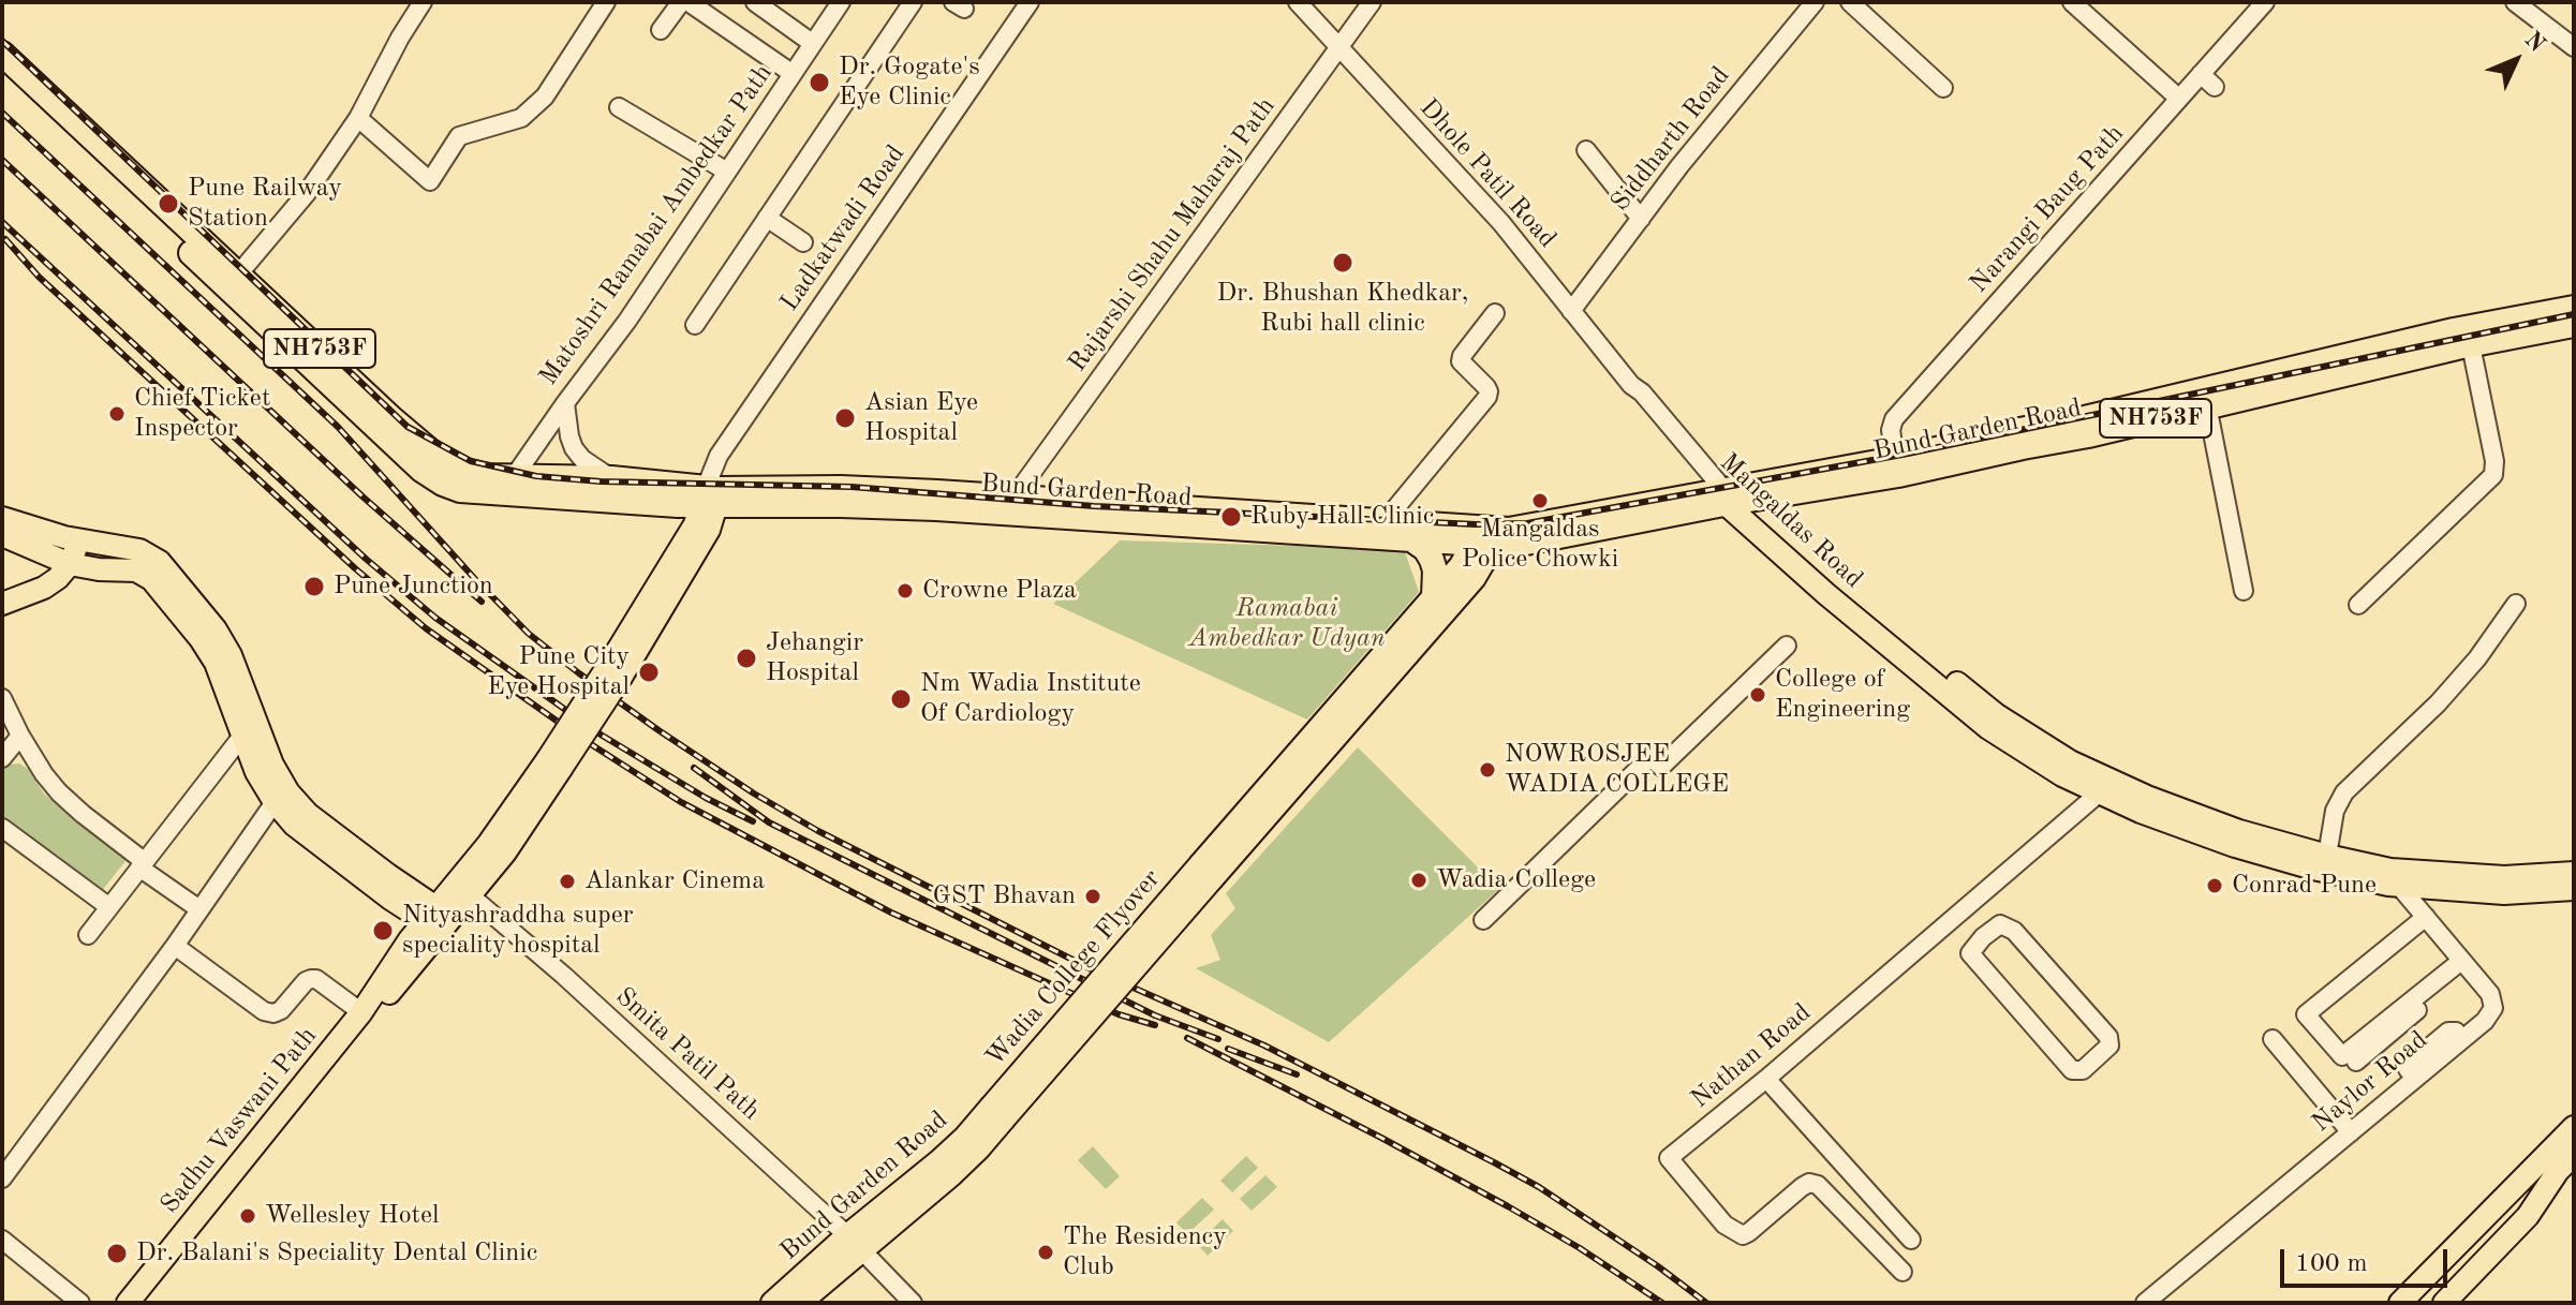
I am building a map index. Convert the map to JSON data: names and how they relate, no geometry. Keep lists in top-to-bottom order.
{
  "streets": {
    "highway": ["NH753F", "Bund Garden Road"],
    "main road": ["Mangaldas Road", "Wadia College Flyover", "Sadhu Vaswani Path"],
    "street": [
      "Siddharth Road",
      "Dhole Patil Road",
      "Narangi Baug Path",
      "Matoshri Ramabai Ambedkar Path",
      "Ladkatwadi Road",
      "Rajarshi Shahu Maharaj Path",
      "Smita Patil Path",
      "Nathan Road",
      "Naylor Road"
    ]
  },
  "crossings": [
    ["Siddharth Road", "Dhole Patil Road"],
    ["Dhole Patil Road", "Rajarshi Shahu Maharaj Path"],
    ["Dhole Patil Road", "Mangaldas Road"],
    ["Narangi Baug Path", "Bund Garden Road"],
    ["Matoshri Ramabai Ambedkar Path", "NH753F"],
    ["Ladkatwadi Road", "NH753F"],
    ["Ladkatwadi Road", "Bund Garden Road"],
    ["Rajarshi Shahu Maharaj Path", "Bund Garden Road"],
    ["NH753F", "Bund Garden Road"],
    ["Bund Garden Road", "Mangaldas Road"],
    ["Bund Garden Road", "Wadia College Flyover"],
    ["Bund Garden Road", "Smita Patil Path"],
    ["Mangaldas Road", "Nathan Road"],
    ["Mangaldas Road", "Naylor Road"]
  ],
  "parks": ["Ramabai Ambedkar Udyan"],
  "places": [
    "Dr. Gogate's Eye Clinic",
    "Pune Railway Station",
    "Dr. Bhushan Khedkar, Rubi hall clinic",
    "Chief Ticket Inspector",
    "Asian Eye Hospital",
    "Mangaldas Police Chowki",
    "Ruby Hall Clinic",
    "Pune Junction",
    "Crowne Plaza",
    "Jehangir Hospital",
    "Pune City Eye Hospital",
    "College of Engineering",
    "Nm Wadia Institute Of Cardiology",
    "NOWROSJEE WADIA COLLEGE",
    "Wadia College",
    "Alankar Cinema",
    "Conrad Pune",
    "GST Bhavan",
    "Nityashraddha super speciality hospital",
    "Wellesley Hotel",
    "The Residency Club",
    "Dr. Balani's Speciality Dental Clinic"
  ],
  "scale_bar": "100 m",
  "north": "top right"
}
